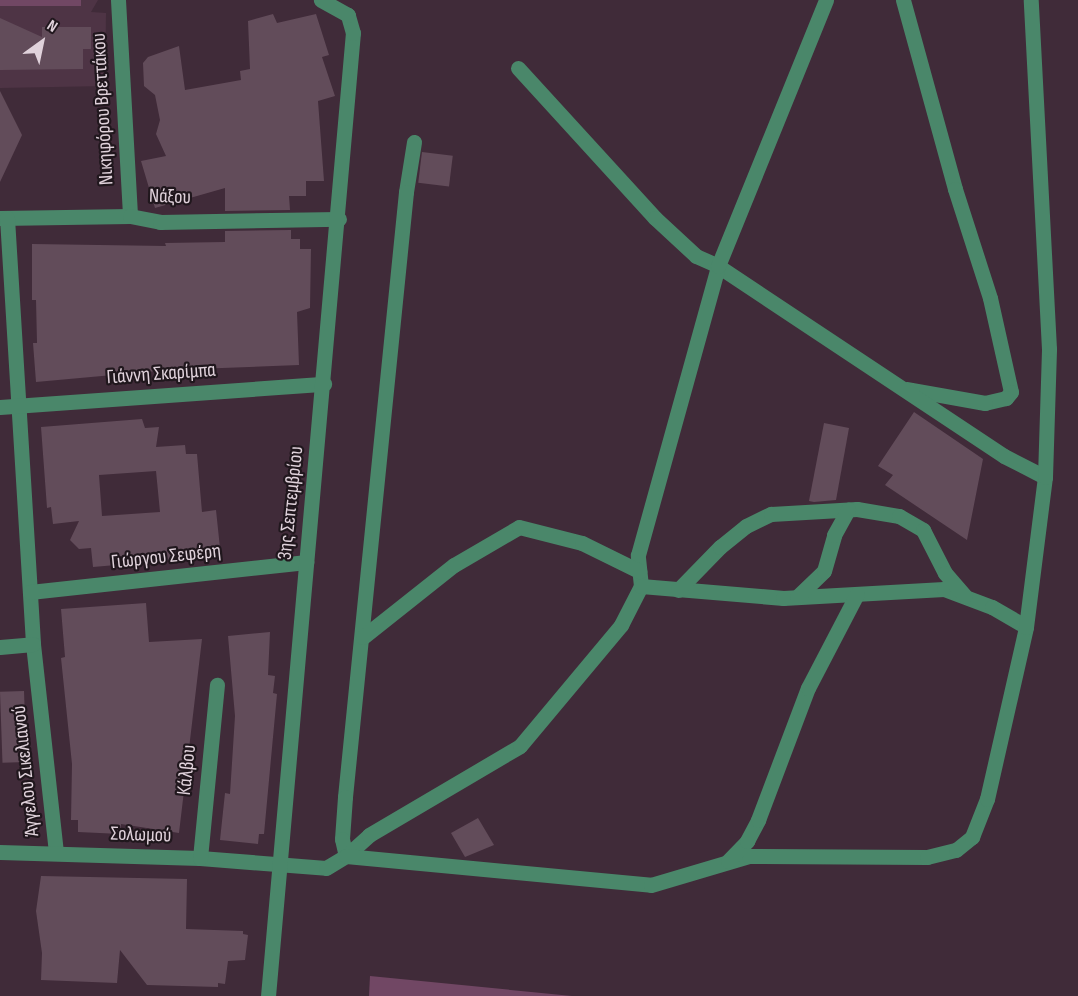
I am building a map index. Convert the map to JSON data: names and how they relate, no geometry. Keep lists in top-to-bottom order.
{
  "streets": {
    "street": [
      "Νικηφόρου Βρεττάκου",
      "Νάξου",
      "Γιάννη Σκαρίμπα",
      "3ης Σεπτεμβρίου",
      "Γιώργου Σεφέρη",
      "Κάλβου",
      "Άγγελου Σικελιανού",
      "Σολωμού"
    ]
  },
  "crossings": [
    ["Νικηφόρου Βρεττάκου", "Νάξου"],
    ["Νάξου", "3ης Σεπτεμβρίου"],
    ["Νάξου", "Άγγελου Σικελιανού"],
    ["Γιάννη Σκαρίμπα", "3ης Σεπτεμβρίου"],
    ["Γιάννη Σκαρίμπα", "Άγγελου Σικελιανού"],
    ["3ης Σεπτεμβρίου", "Γιώργου Σεφέρη"],
    ["3ης Σεπτεμβρίου", "Σολωμού"],
    ["Γιώργου Σεφέρη", "Άγγελου Σικελιανού"],
    ["Κάλβου", "Σολωμού"],
    ["Άγγελου Σικελιανού", "Σολωμού"]
  ],
  "north": "top right"
}
